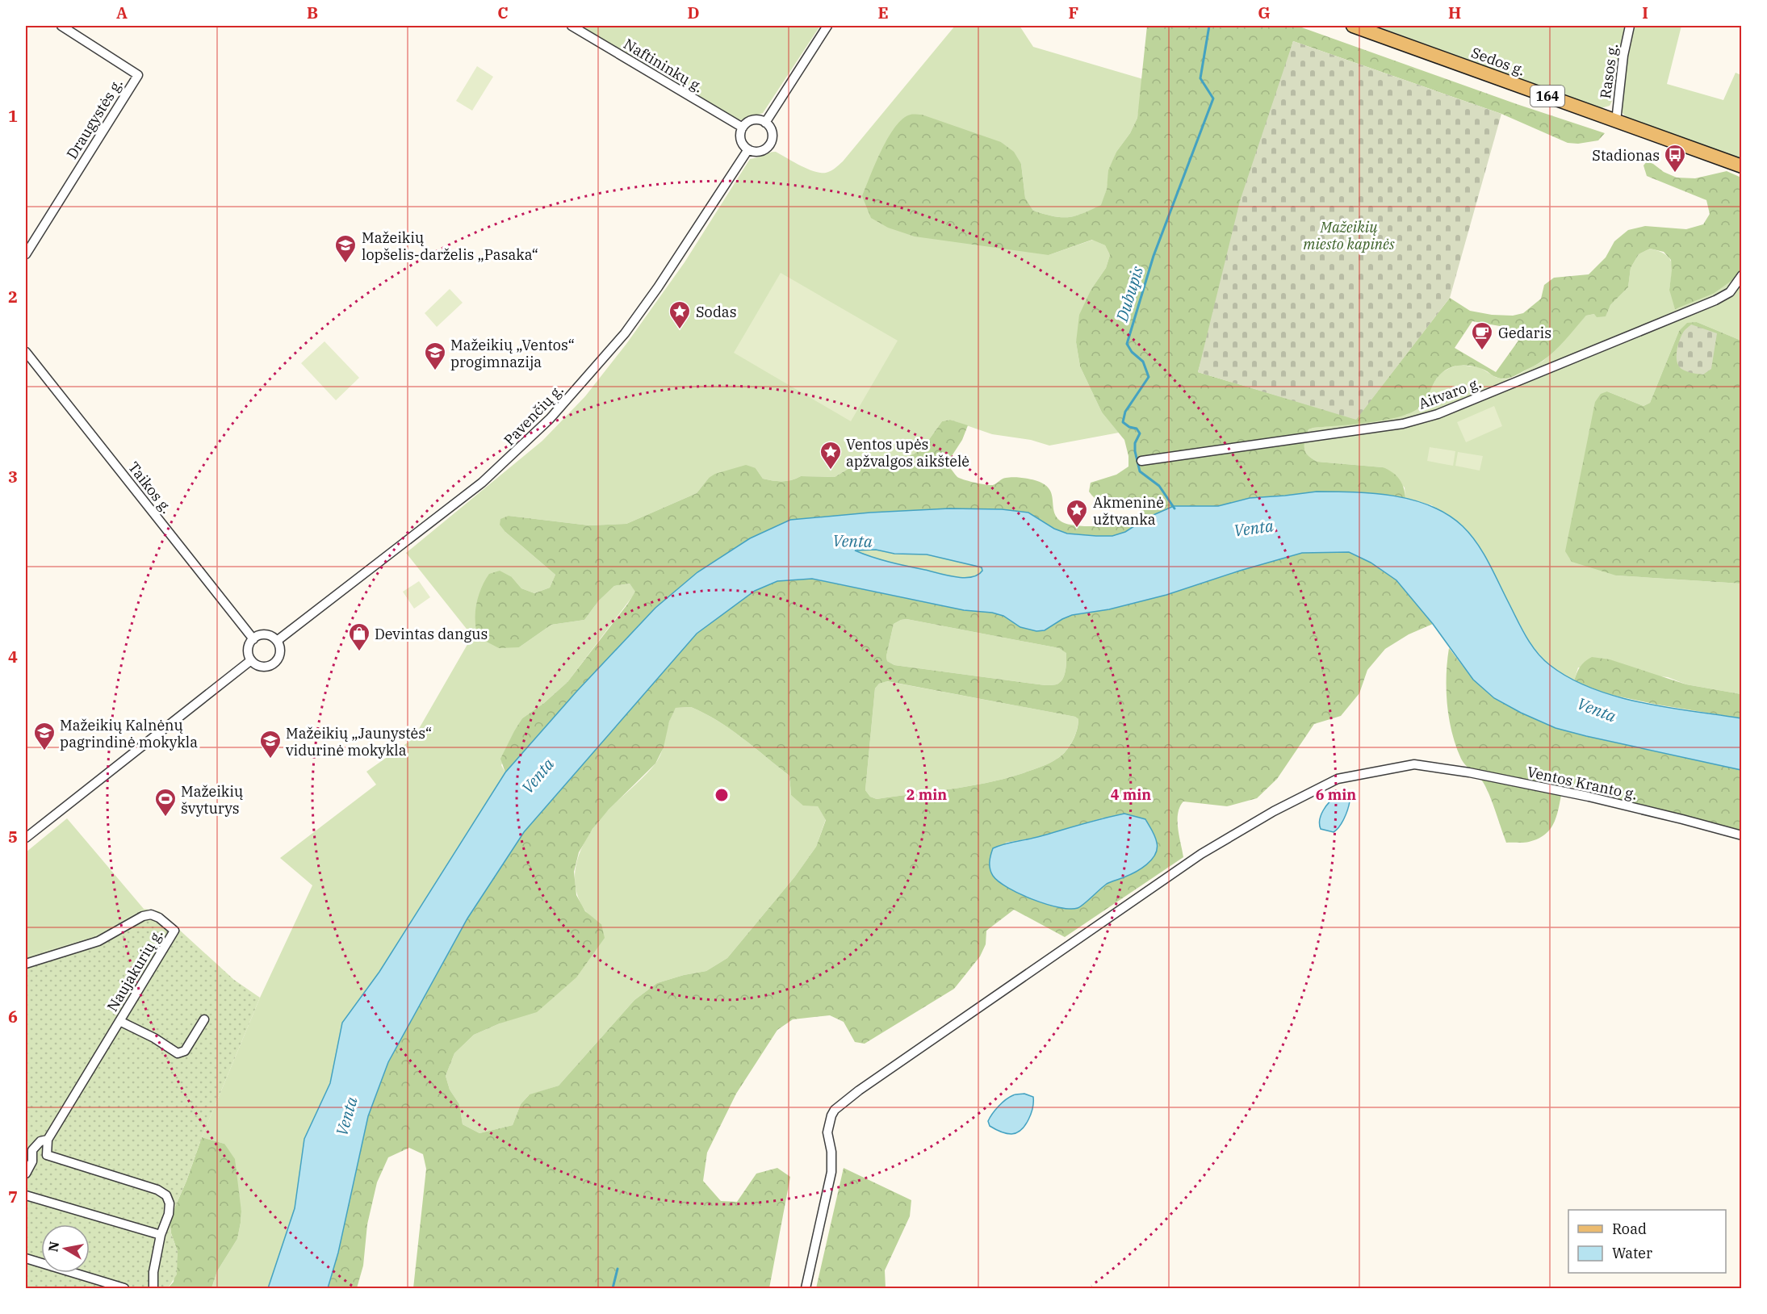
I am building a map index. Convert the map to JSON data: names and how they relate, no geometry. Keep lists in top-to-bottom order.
{
  "streets": {
    "main road": ["Sedos g.", "164"],
    "street": [
      "Naftininkų g.",
      "Rasos g.",
      "Draugystės g.",
      "Aitvaro g.",
      "Pavenčių g.",
      "Taikos g.",
      "Ventos Kranto g.",
      "Naujakurių g."
    ]
  },
  "crossings": [
    ["Sedos g.", "Rasos g."],
    ["Naftininkų g.", "Pavenčių g."],
    ["Pavenčių g.", "Taikos g."]
  ],
  "water": ["Dubupis", "Venta"],
  "parks": ["Mažeikių miesto kapinės"],
  "places": {
    "bus stop": ["Stadionas"],
    "school or university": [
      "Mažeikių lopšelis-darželis „Pasaka“",
      "Mažeikių „Ventos“ progimnazija",
      "Mažeikių Kalnėnų pagrindinė mokykla",
      "Mažeikių „Jaunystės“ vidurinė mokykla"
    ],
    "place": ["Sodas", "Ventos upės apžvalgos aikštelė", "Akmeninė užtvanka"],
    "cafe": ["Gedaris"],
    "shop": ["Devintas dangus"],
    "sports": ["Mažeikių švyturys"]
  },
  "legend": ["Road", "Water"],
  "north": "left",
  "grid": {
    "columns": [
      "A",
      "B",
      "C",
      "D",
      "E",
      "F",
      "G",
      "H",
      "I"
    ],
    "rows": [
      "1",
      "2",
      "3",
      "4",
      "5",
      "6",
      "7"
    ]
  },
  "rings": ["2 min", "4 min", "6 min"]
}
